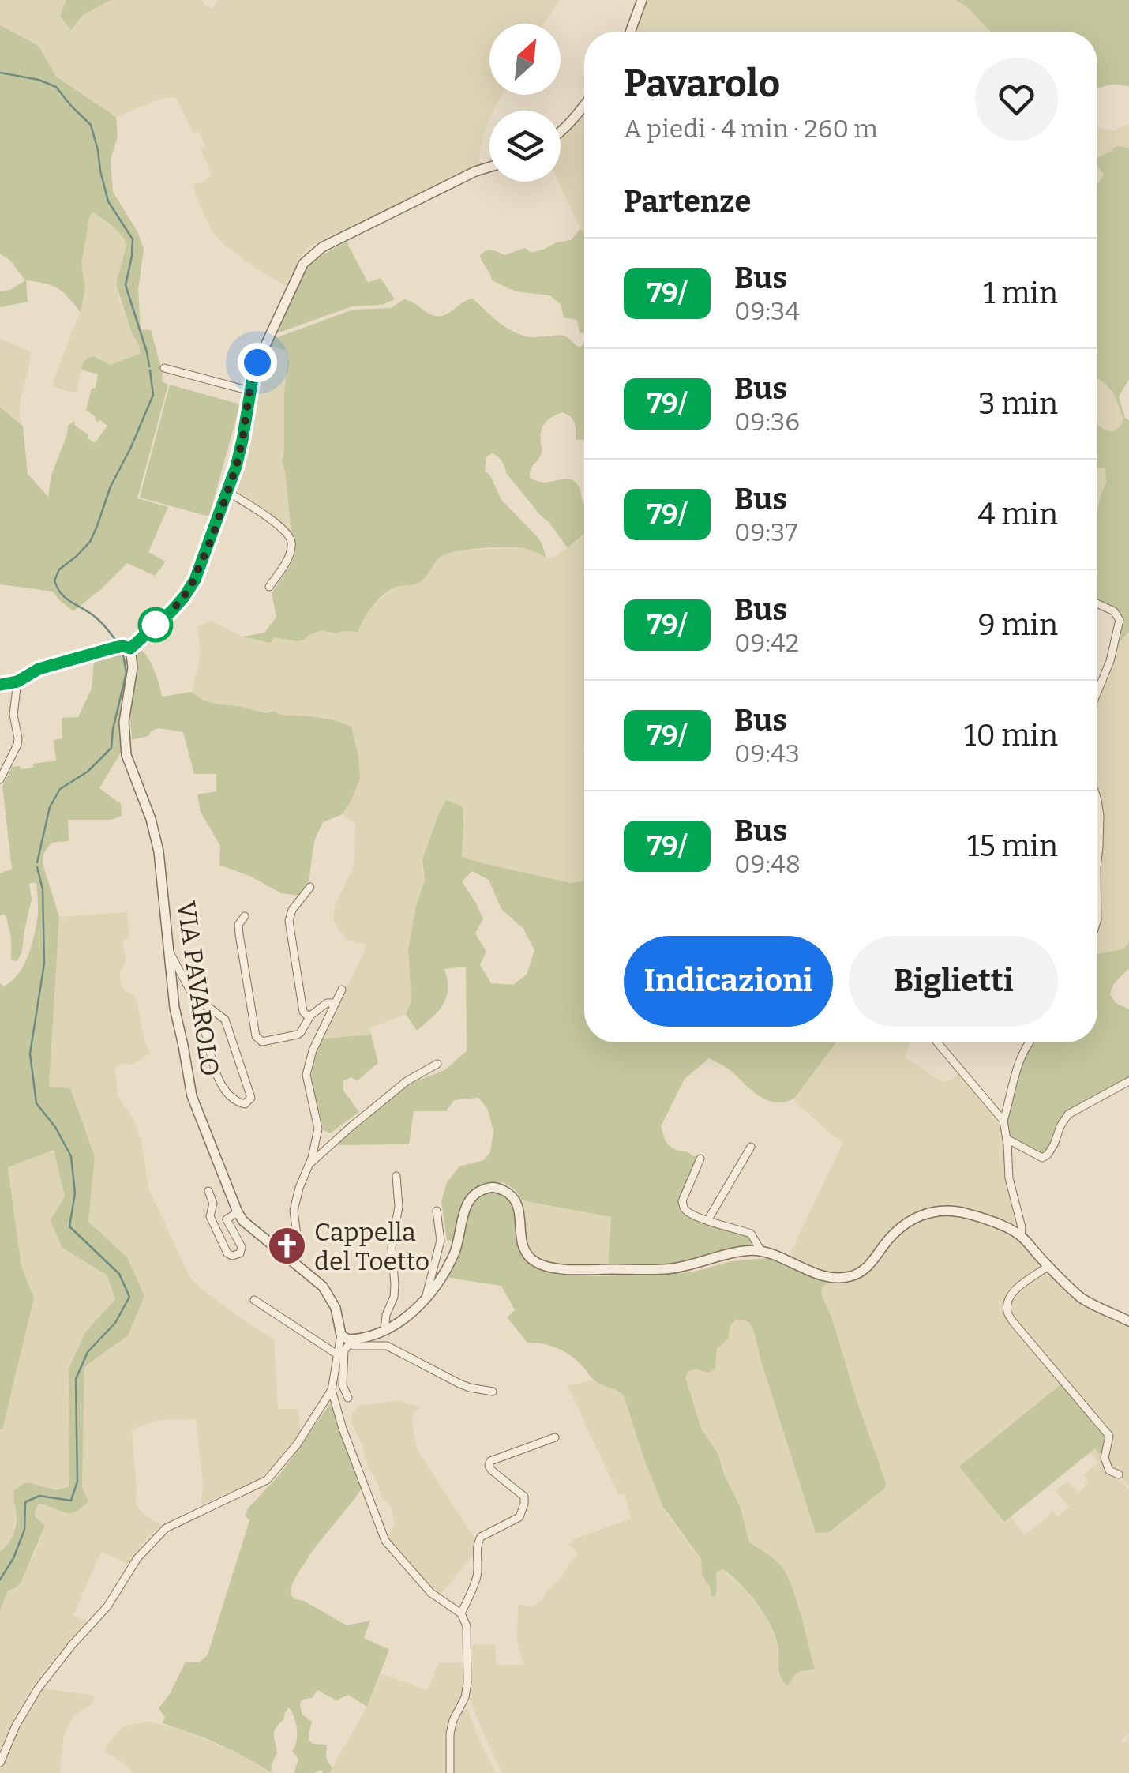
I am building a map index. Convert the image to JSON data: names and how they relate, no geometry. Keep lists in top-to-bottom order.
{
  "streets": {
    "street": ["VIA PAVAROLO"]
  },
  "places": {
    "church": ["Cappella del Toetto"]
  },
  "lines": ["bus line 79/"],
  "north": "top right",
  "page": {
    "heading": [
      ["Pavarolo", "A piedi · 4 min · 260 m"],
      "Partenze"
    ],
    "list": [
      {
        "mark": "79/",
        "name": "Bus",
        "note": "09:34",
        "value": "1 min"
      },
      {
        "mark": "79/",
        "name": "Bus",
        "note": "09:36",
        "value": "3 min"
      },
      {
        "mark": "79/",
        "name": "Bus",
        "note": "09:37",
        "value": "4 min"
      },
      {
        "mark": "79/",
        "name": "Bus",
        "note": "09:42",
        "value": "9 min"
      },
      {
        "mark": "79/",
        "name": "Bus",
        "note": "09:43",
        "value": "10 min"
      },
      {
        "mark": "79/",
        "name": "Bus",
        "note": "09:48",
        "value": "15 min"
      }
    ],
    "buttons": ["Indicazioni", "Biglietti"]
  }
}
